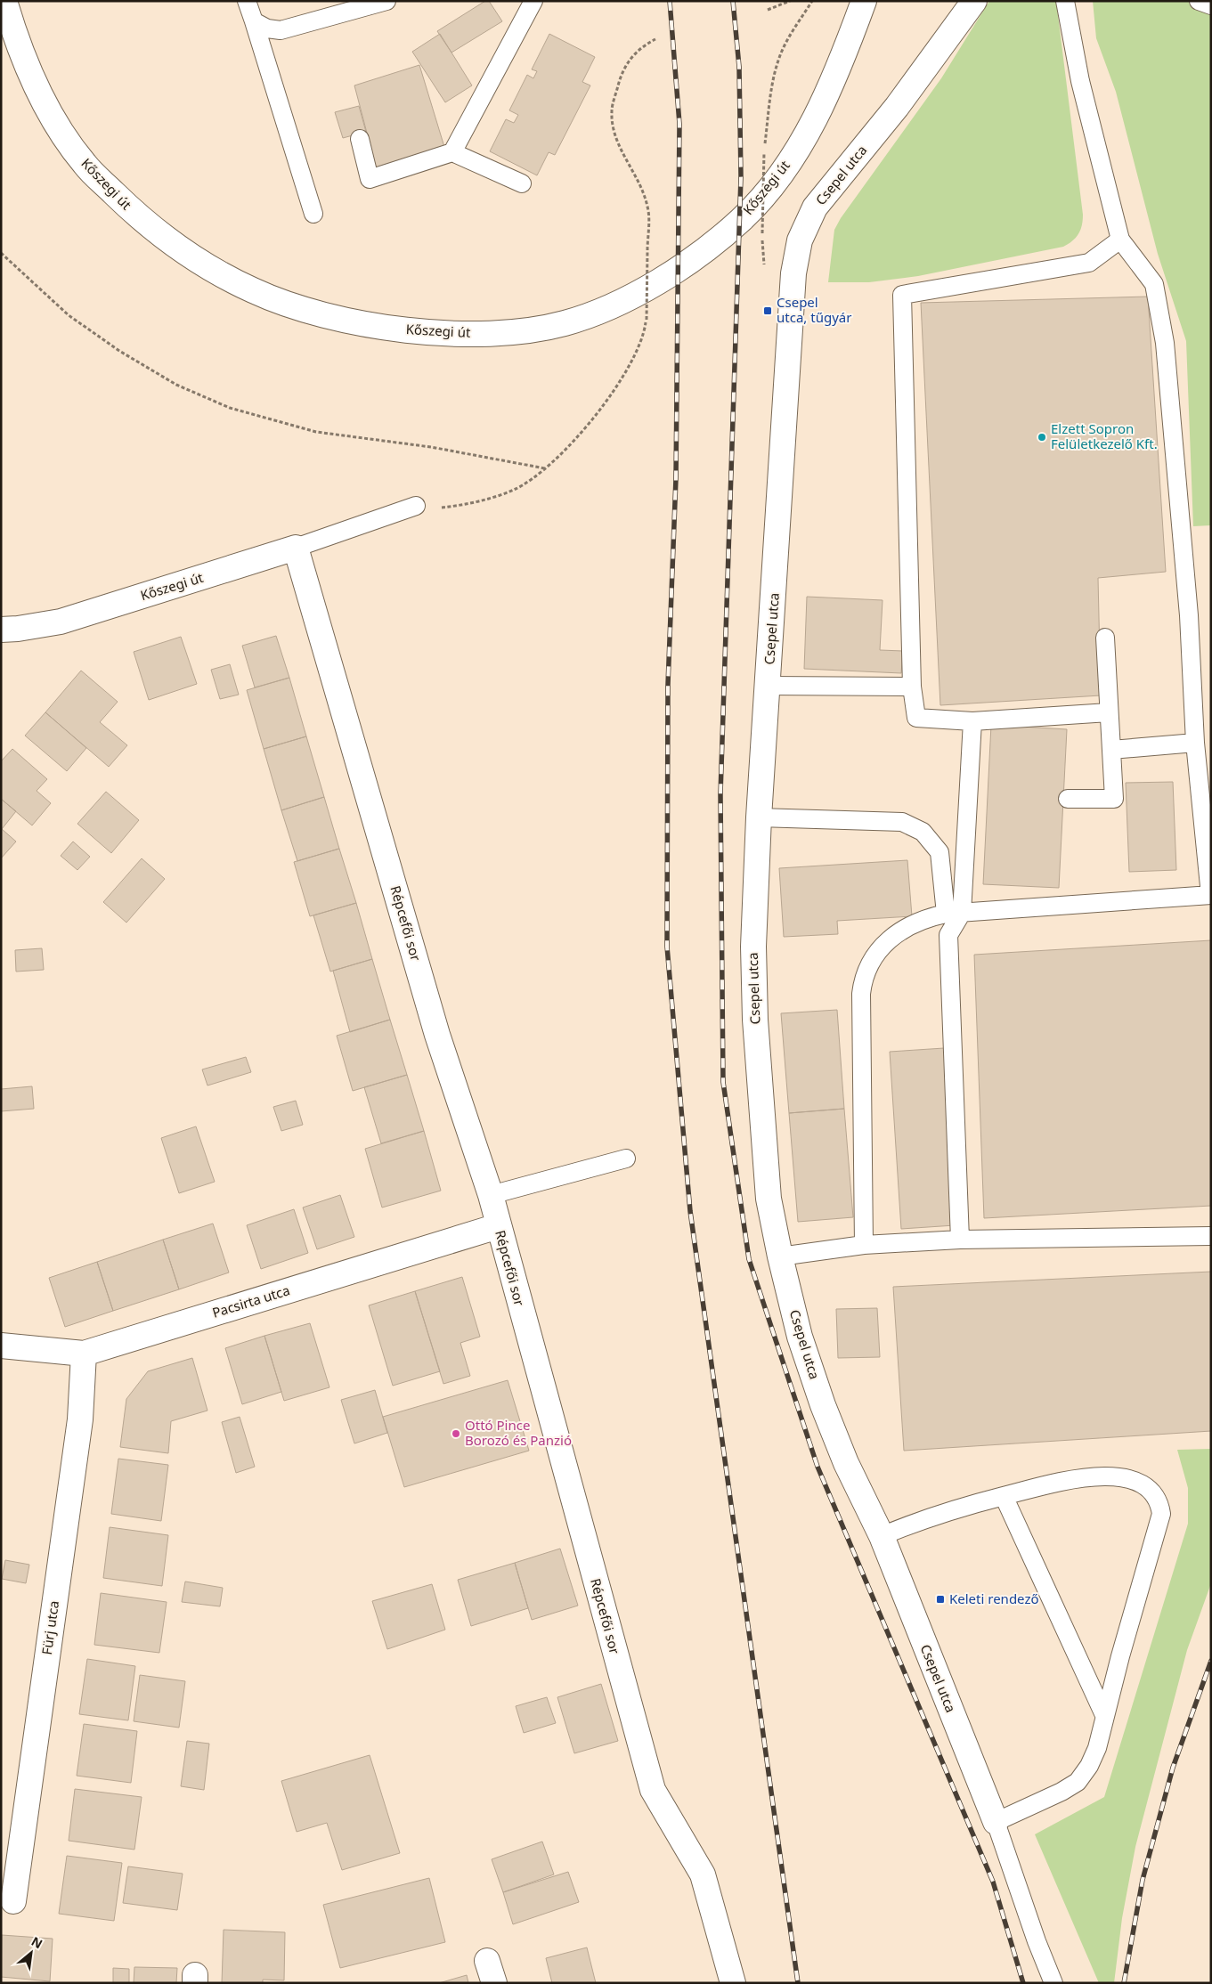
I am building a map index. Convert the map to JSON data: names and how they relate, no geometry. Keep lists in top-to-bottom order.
{
  "streets": {
    "street": [
      "Csepel utca",
      "Kőszegi út",
      "Répcefői sor",
      "Pacsirta utca",
      "Fürj utca"
    ]
  },
  "crossings": [
    ["Kőszegi út", "Répcefői sor"],
    ["Répcefői sor", "Pacsirta utca"],
    ["Pacsirta utca", "Fürj utca"]
  ],
  "places": {
    "transit": ["Csepel utca, tűgyár", "Keleti rendező"],
    "other": ["Elzett Sopron Felületkezelő Kft.", "Ottó Pince Borozó és Panzió"]
  },
  "north": "top right"
}
